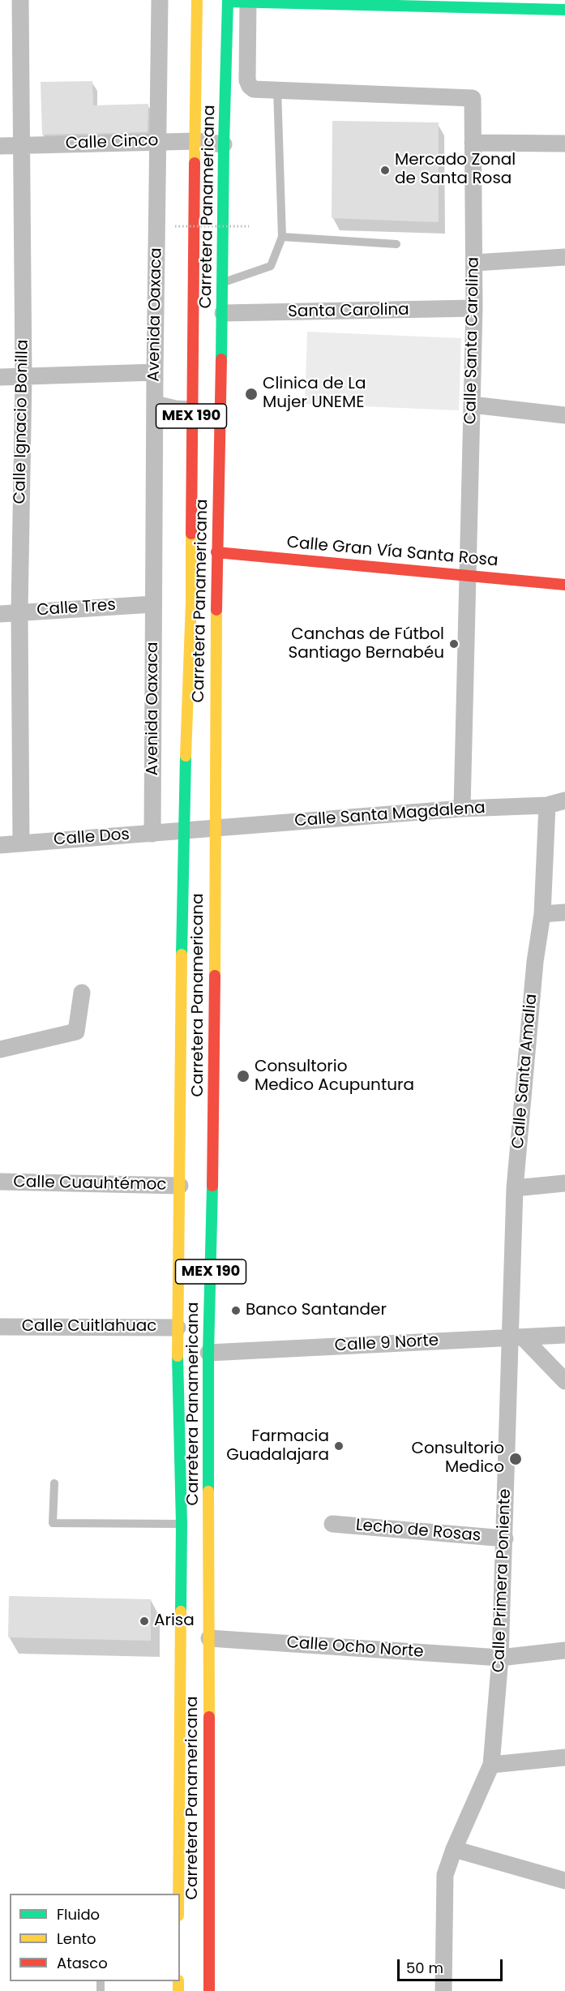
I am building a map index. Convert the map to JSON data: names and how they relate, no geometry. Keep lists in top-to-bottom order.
{
  "streets": {
    "main road": ["Carretera Panamericana", "MEX 190", "Calle Gran Vía Santa Rosa"],
    "street": [
      "Calle Cinco",
      "Santa Carolina",
      "Avenida Oaxaca",
      "Calle Santa Carolina",
      "Calle Ignacio Bonilla",
      "Calle Tres",
      "Calle Santa Magdalena",
      "Calle Dos",
      "Calle Santa Amalia",
      "Calle Cuauhtémoc",
      "Calle Cuitlahuac",
      "Calle 9 Norte",
      "Lecho de Rosas",
      "Calle Primera Poniente",
      "Calle Ocho Norte"
    ]
  },
  "crossings": [
    ["Calle Cinco", "Carretera Panamericana"],
    ["Calle Cinco", "Avenida Oaxaca"],
    ["Calle Cinco", "Calle Ignacio Bonilla"],
    ["Carretera Panamericana", "Santa Carolina"],
    ["Carretera Panamericana", "Calle Gran Vía Santa Rosa"],
    ["Carretera Panamericana", "Calle Santa Magdalena"],
    ["Carretera Panamericana", "Calle Dos"],
    ["Carretera Panamericana", "Calle Cuauhtémoc"],
    ["Carretera Panamericana", "Calle Cuitlahuac"],
    ["Carretera Panamericana", "Calle 9 Norte"],
    ["Carretera Panamericana", "Calle Ocho Norte"],
    ["Santa Carolina", "Calle Santa Carolina"],
    ["Avenida Oaxaca", "Calle Tres"],
    ["Avenida Oaxaca", "Calle Dos"],
    ["Calle Santa Carolina", "Calle Gran Vía Santa Rosa"],
    ["Calle Santa Carolina", "Calle Santa Magdalena"],
    ["Calle Ignacio Bonilla", "Calle Tres"],
    ["Calle Ignacio Bonilla", "Calle Dos"],
    ["Calle Santa Magdalena", "Calle Dos"],
    ["Calle Santa Magdalena", "Calle Santa Amalia"],
    ["Calle Santa Amalia", "Calle 9 Norte"],
    ["Calle Santa Amalia", "Calle Primera Poniente"],
    ["Calle 9 Norte", "Calle Primera Poniente"],
    ["Lecho de Rosas", "Calle Primera Poniente"],
    ["Calle Primera Poniente", "Calle Ocho Norte"]
  ],
  "places": [
    "Mercado Zonal de Santa Rosa",
    "Clinica de La Mujer UNEME",
    "Canchas de Fútbol Santiago Bernabéu",
    "Consultorio Medico Acupuntura",
    "Banco Santander",
    "Farmacia Guadalajara",
    "Consultorio Medico",
    "Arisa"
  ],
  "legend": ["Fluido", "Lento", "Atasco"],
  "scale_bar": "50 m"
}
